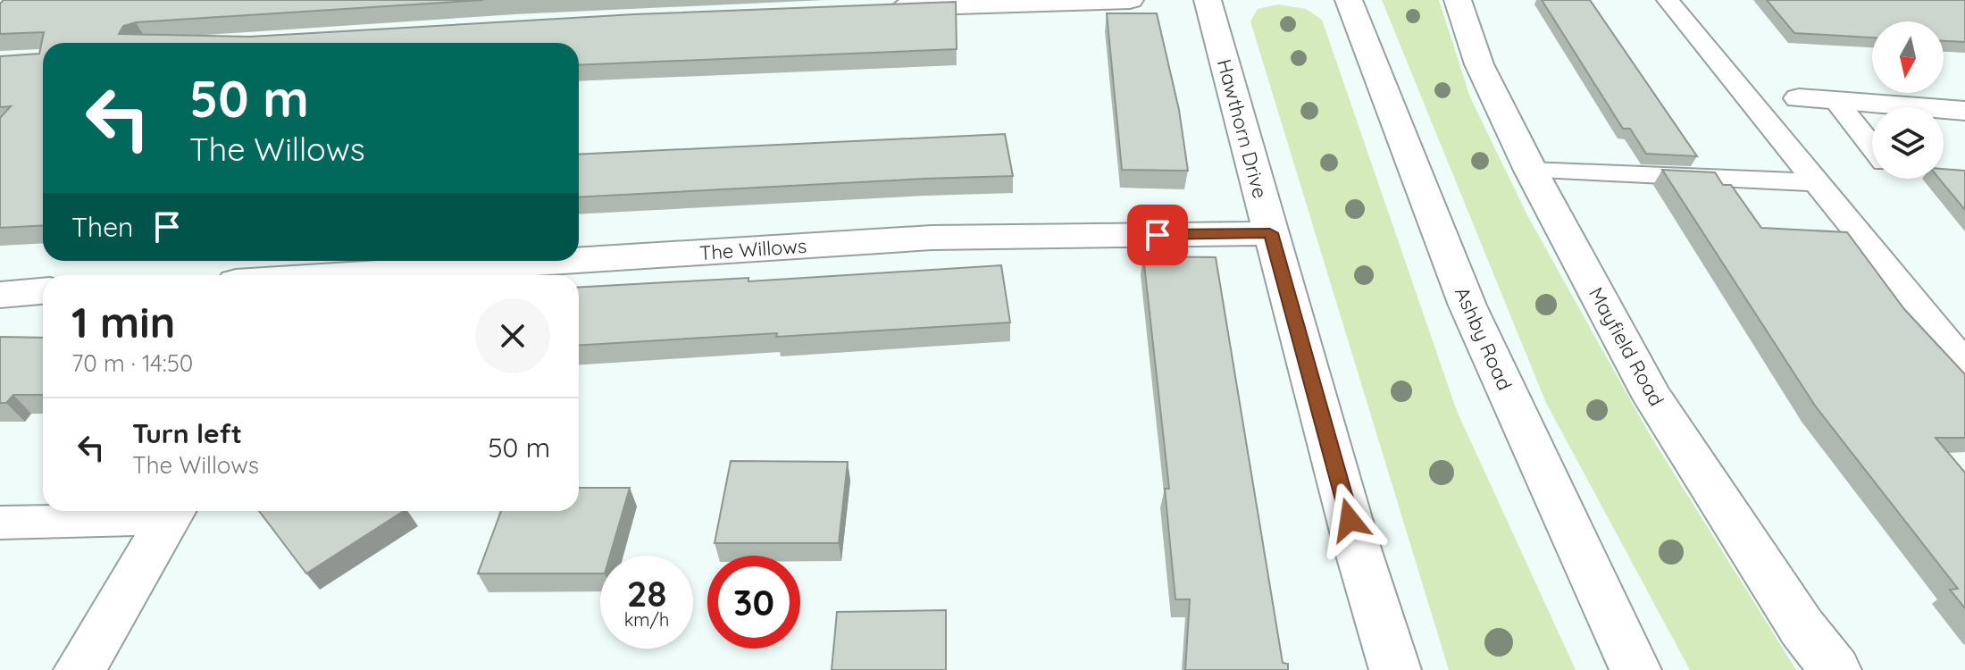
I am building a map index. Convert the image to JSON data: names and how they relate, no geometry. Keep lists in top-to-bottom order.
{
  "streets": {
    "street": [
      "Hawthorn Drive",
      "The Willows",
      "Ashby Road",
      "Mayfield Road"
    ]
  },
  "crossings": [
    ["Hawthorn Drive", "The Willows"]
  ],
  "north": "bottom",
  "page": {
    "turn": ["50 m", "The Willows"],
    "then": "Then",
    "heading": ["1 min", "70 m · 14:50"],
    "list": [
      {
        "name": "Turn left",
        "note": "The Willows",
        "value": "50 m"
      }
    ],
    "speed": "28 km/h",
    "limit": "30"
  }
}
